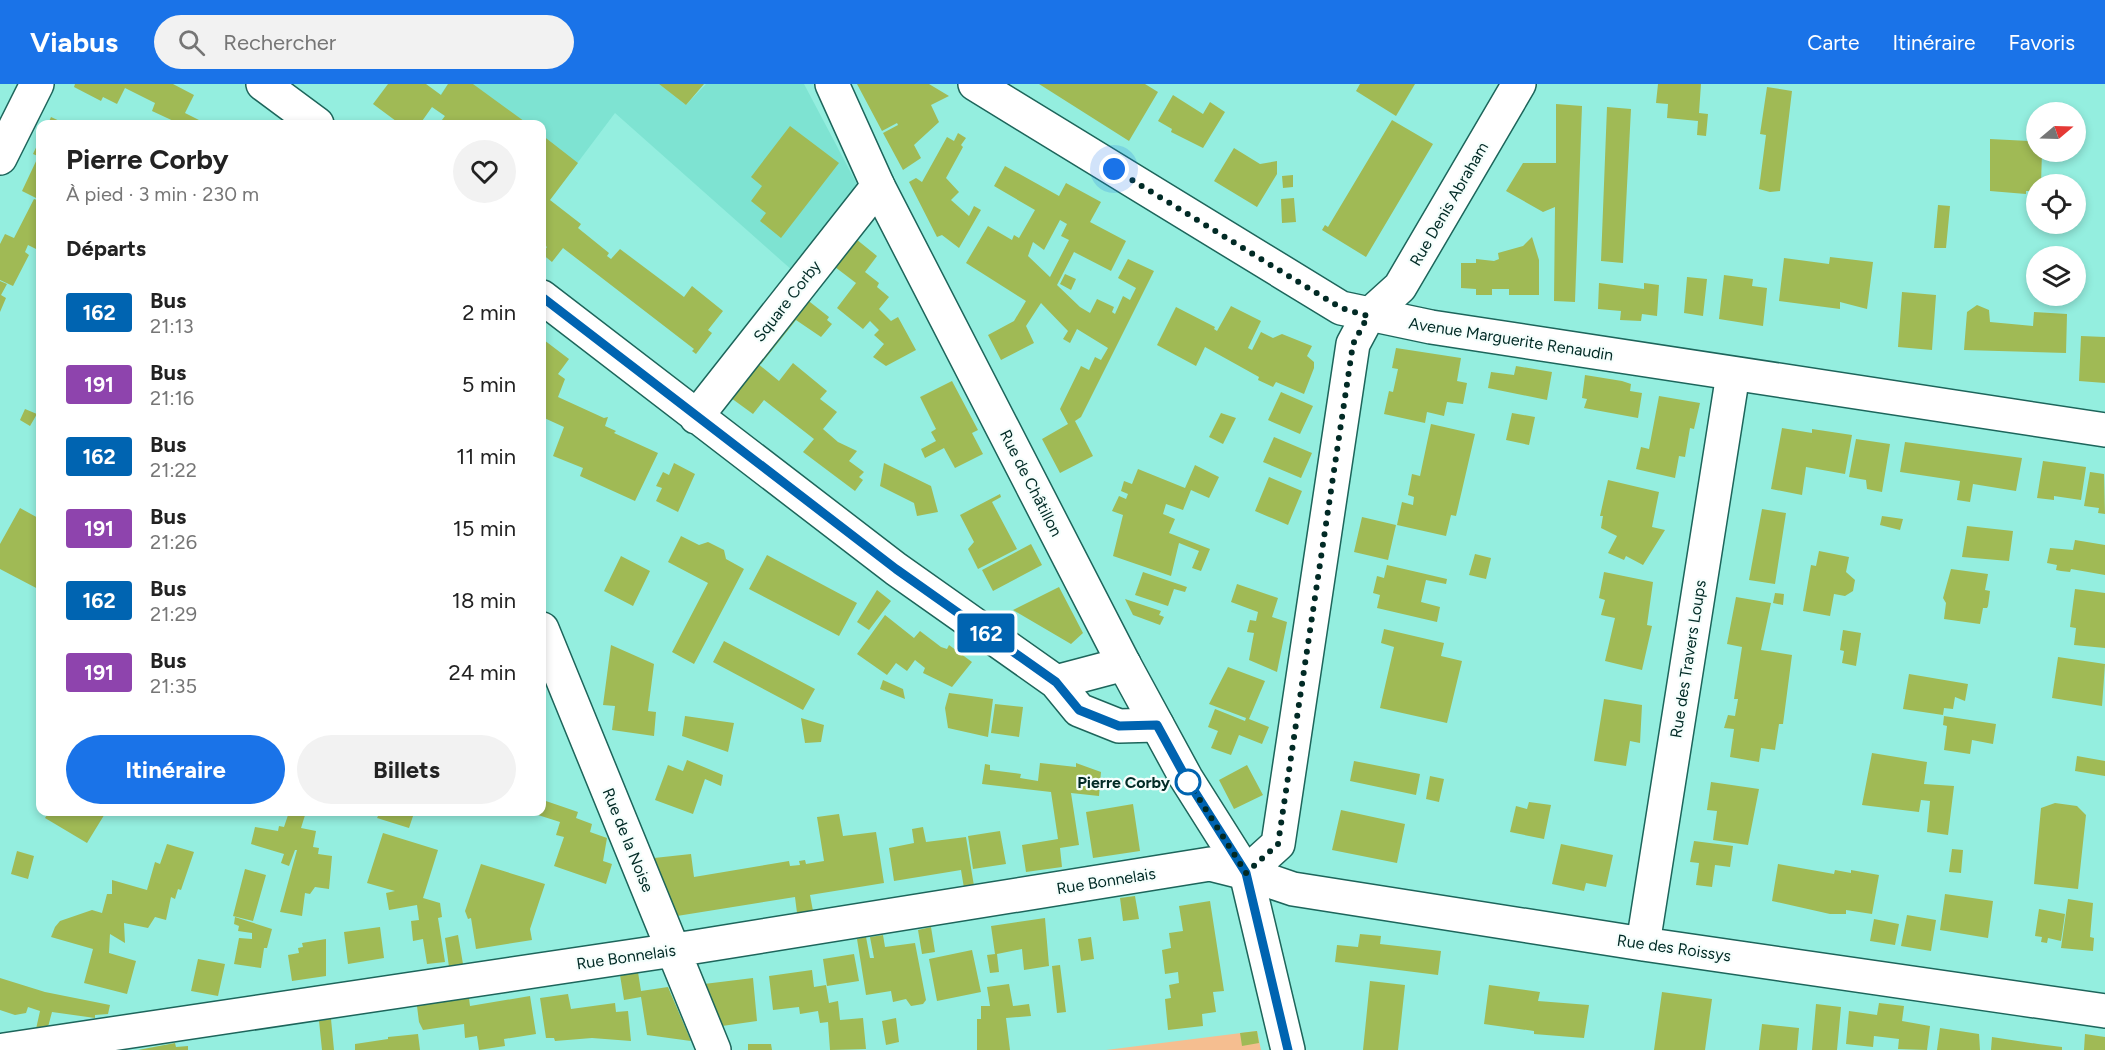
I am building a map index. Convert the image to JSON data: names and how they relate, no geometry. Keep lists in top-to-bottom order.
{
  "streets": {
    "street": [
      "Rue Denis Abraham",
      "Square Corby",
      "Avenue Marguerite Renaudin",
      "Rue de Châtillon",
      "Rue des Travers Loups",
      "Rue de la Noise",
      "Rue Bonnelais",
      "Rue des Roissys"
    ]
  },
  "crossings": [
    ["Rue Denis Abraham", "Avenue Marguerite Renaudin"],
    ["Rue Denis Abraham", "Rue de Châtillon"],
    ["Rue Denis Abraham", "Rue Bonnelais"],
    ["Rue Denis Abraham", "Rue des Roissys"],
    ["Square Corby", "Rue de Châtillon"],
    ["Avenue Marguerite Renaudin", "Rue des Travers Loups"],
    ["Rue de Châtillon", "Rue Bonnelais"],
    ["Rue de Châtillon", "Rue des Roissys"],
    ["Rue des Travers Loups", "Rue des Roissys"],
    ["Rue de la Noise", "Rue Bonnelais"],
    ["Rue Bonnelais", "Rue des Roissys"]
  ],
  "places": ["Pierre Corby"],
  "lines": ["bus line 162"],
  "north": "right",
  "page": {
    "header": "Viabus",
    "search": "Rechercher",
    "nav": ["Carte", "Itinéraire", "Favoris"],
    "on_map": "162",
    "heading": [
      ["Pierre Corby", "À pied · 3 min · 230 m"],
      "Départs"
    ],
    "list": [
      {
        "mark": "162",
        "name": "Bus",
        "note": "21:13",
        "value": "2 min"
      },
      {
        "mark": "191",
        "name": "Bus",
        "note": "21:16",
        "value": "5 min"
      },
      {
        "mark": "162",
        "name": "Bus",
        "note": "21:22",
        "value": "11 min"
      },
      {
        "mark": "191",
        "name": "Bus",
        "note": "21:26",
        "value": "15 min"
      },
      {
        "mark": "162",
        "name": "Bus",
        "note": "21:29",
        "value": "18 min"
      },
      {
        "mark": "191",
        "name": "Bus",
        "note": "21:35",
        "value": "24 min"
      }
    ],
    "buttons": ["Itinéraire", "Billets"]
  }
}
